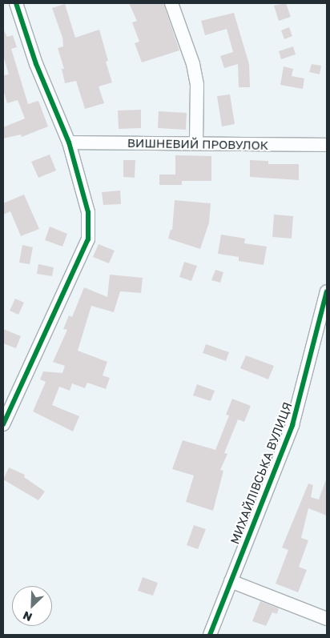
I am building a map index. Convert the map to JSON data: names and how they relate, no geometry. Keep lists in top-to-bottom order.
{
  "streets": {
    "street": ["ВИШНЕВИЙ ПРОВУЛОК", "МИХАЙЛІВСЬКА ВУЛИЦЯ"]
  },
  "north": "bottom left"
}
